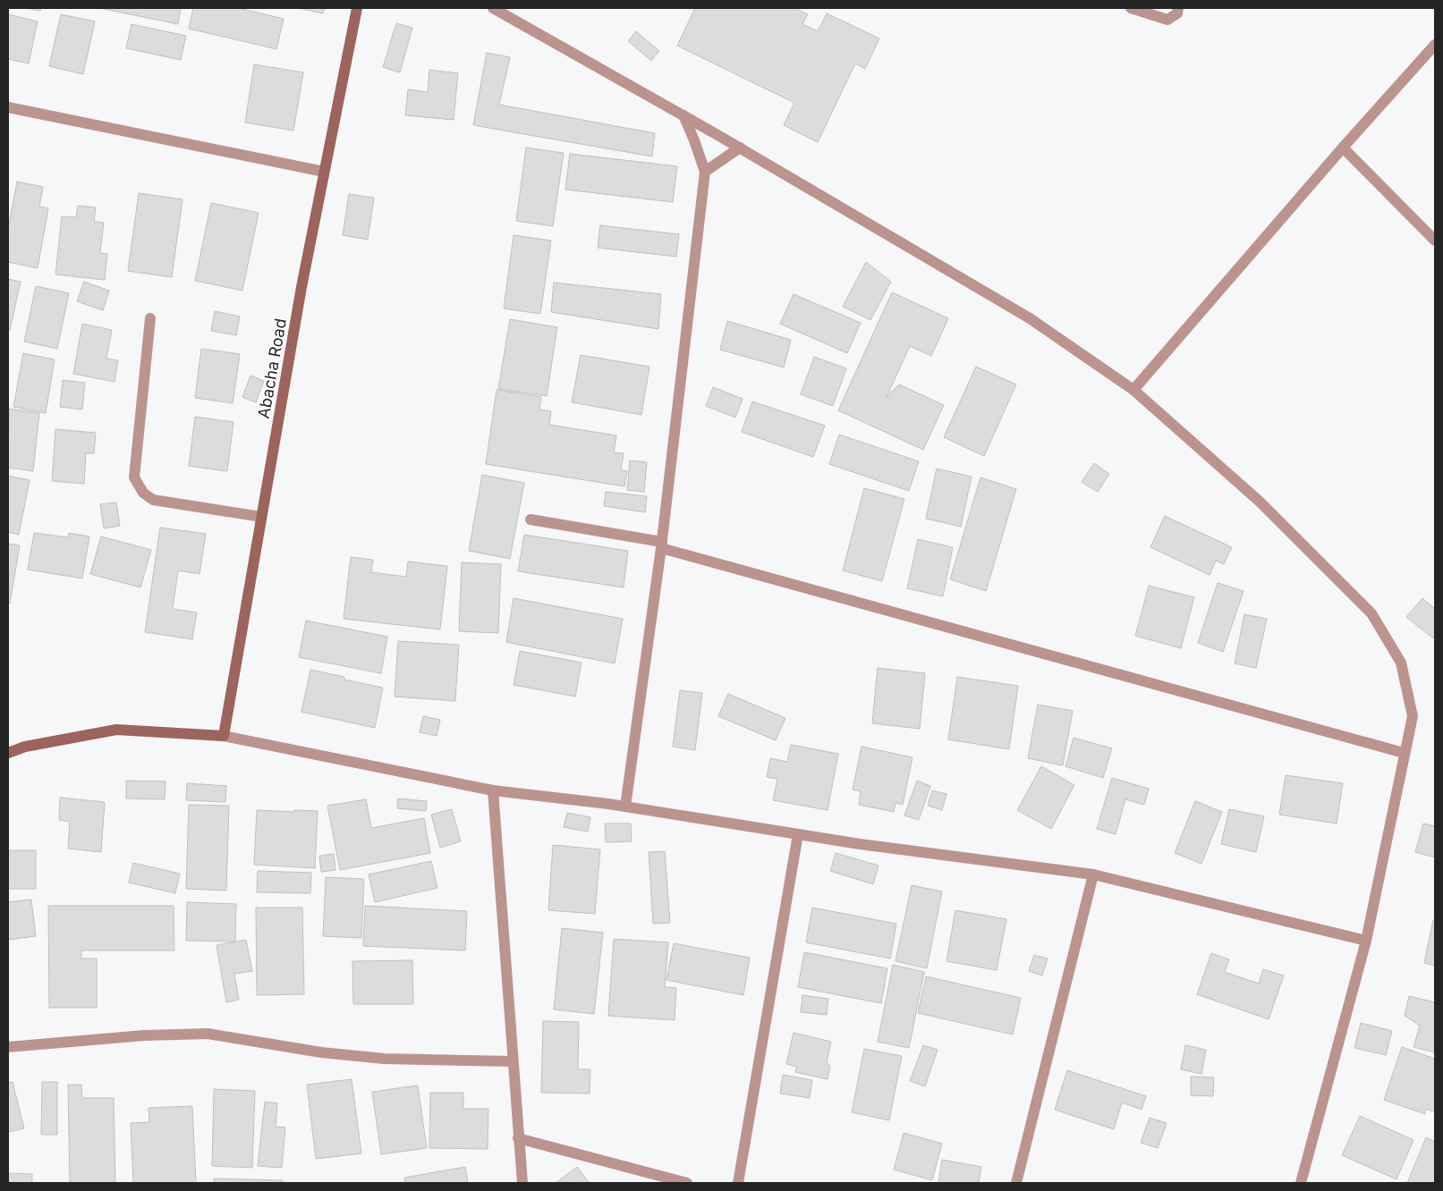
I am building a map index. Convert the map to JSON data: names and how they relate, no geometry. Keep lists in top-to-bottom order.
{
  "streets": {
    "street": ["Abacha Road"]
  }
}
